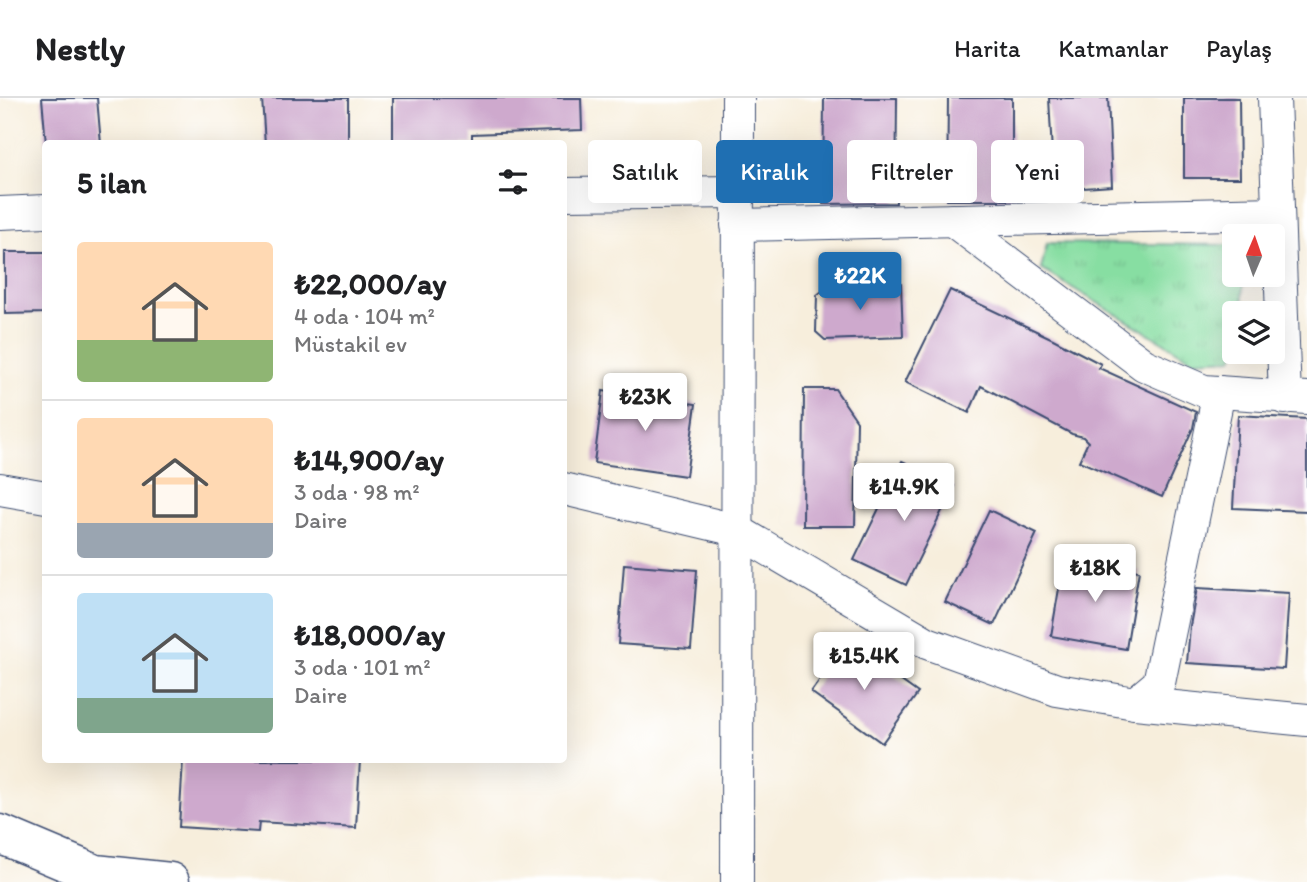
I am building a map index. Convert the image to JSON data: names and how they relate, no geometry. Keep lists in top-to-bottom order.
{
  "north": "top",
  "page": {
    "header": "Nestly",
    "nav": ["Harita", "Katmanlar", "Paylaş"],
    "chip": [
      "Satılık",
      "Kiralık",
      "Filtreler",
      "Yeni"
    ],
    "heading": "5 ilan",
    "list": [
      {
        "name": "₺22,000/ay",
        "note": "4 oda · 104 m² · Müstakil ev"
      },
      {
        "name": "₺14,900/ay",
        "note": "3 oda · 98 m² · Daire"
      },
      {
        "name": "₺18,000/ay",
        "note": "3 oda · 101 m² · Daire"
      }
    ],
    "price": [
      "₺22K",
      "₺23K",
      "₺14.9K",
      "₺18K",
      "₺15.4K"
    ]
  }
}
